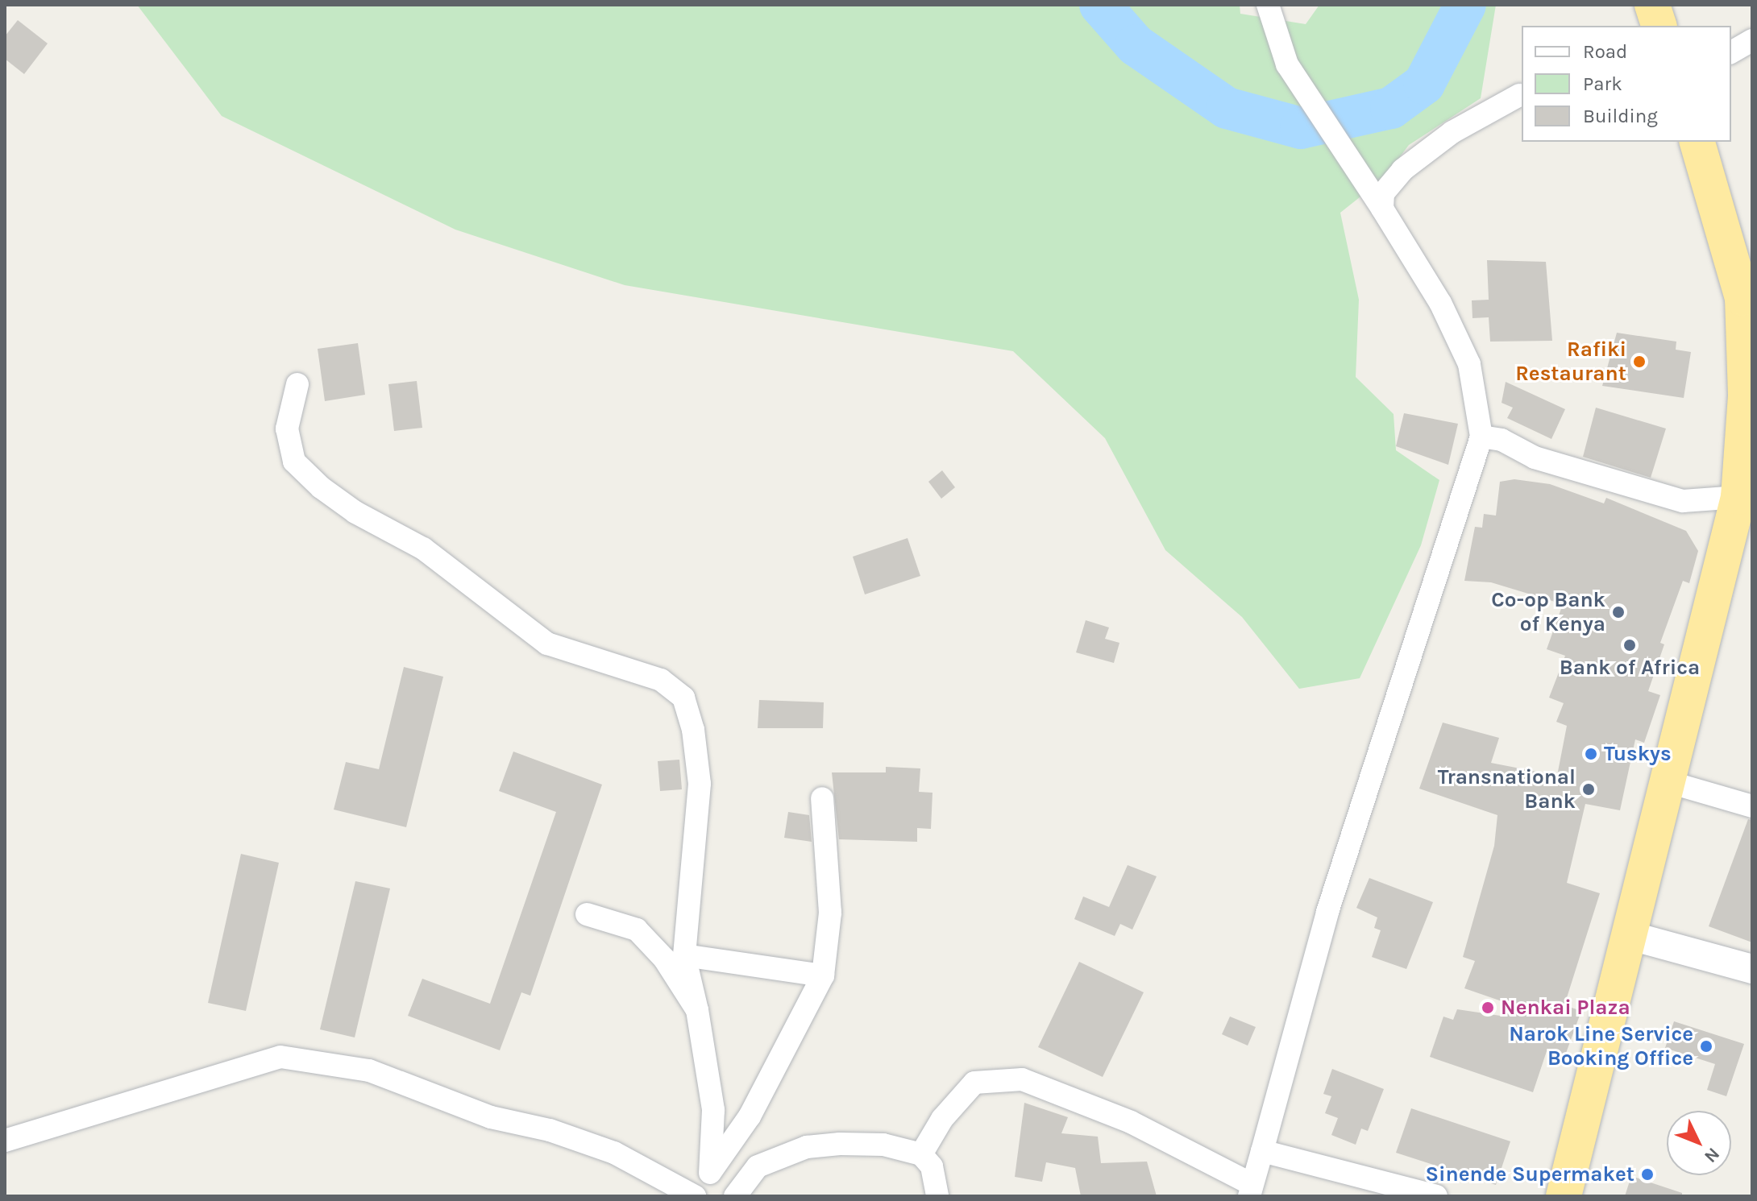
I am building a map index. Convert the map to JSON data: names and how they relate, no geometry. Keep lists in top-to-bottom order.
{
  "places": [
    "Rafiki Restaurant",
    "Co-op Bank of Kenya",
    "Bank of Africa",
    "Tuskys",
    "Transnational Bank",
    "Nenkai Plaza",
    "Narok Line Service Booking Office",
    "Sinende Supermaket"
  ],
  "legend": ["Road", "Park", "Building"],
  "north": "bottom right"
}
